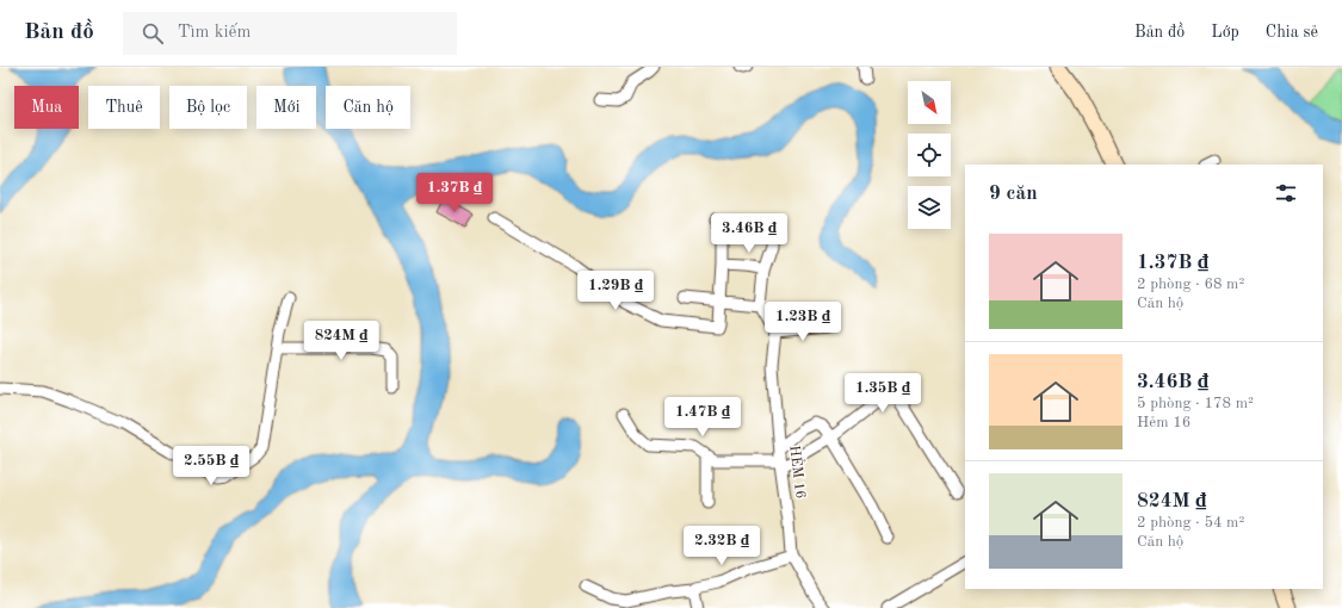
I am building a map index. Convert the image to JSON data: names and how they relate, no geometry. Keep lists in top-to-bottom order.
{
  "streets": {
    "street": ["HẺM 16"]
  },
  "north": "bottom right",
  "page": {
    "header": "Bản đồ",
    "search": "Tìm kiếm",
    "nav": ["Bản đồ", "Lớp", "Chia sẻ"],
    "chip": [
      "Mua",
      "Thuê",
      "Bộ lọc",
      "Mới",
      "Căn hộ"
    ],
    "heading": "9 căn",
    "price": [
      "1.37B ₫",
      "3.46B ₫",
      "1.29B ₫",
      "1.23B ₫",
      "824M ₫",
      "1.35B ₫",
      "1.47B ₫",
      "2.55B ₫",
      "2.32B ₫"
    ],
    "list": [
      {
        "name": "1.37B ₫",
        "note": "2 phòng · 68 m² · Căn hộ"
      },
      {
        "name": "3.46B ₫",
        "note": "5 phòng · 178 m² · Hẻm 16"
      },
      {
        "name": "824M ₫",
        "note": "2 phòng · 54 m² · Căn hộ"
      }
    ]
  }
}
